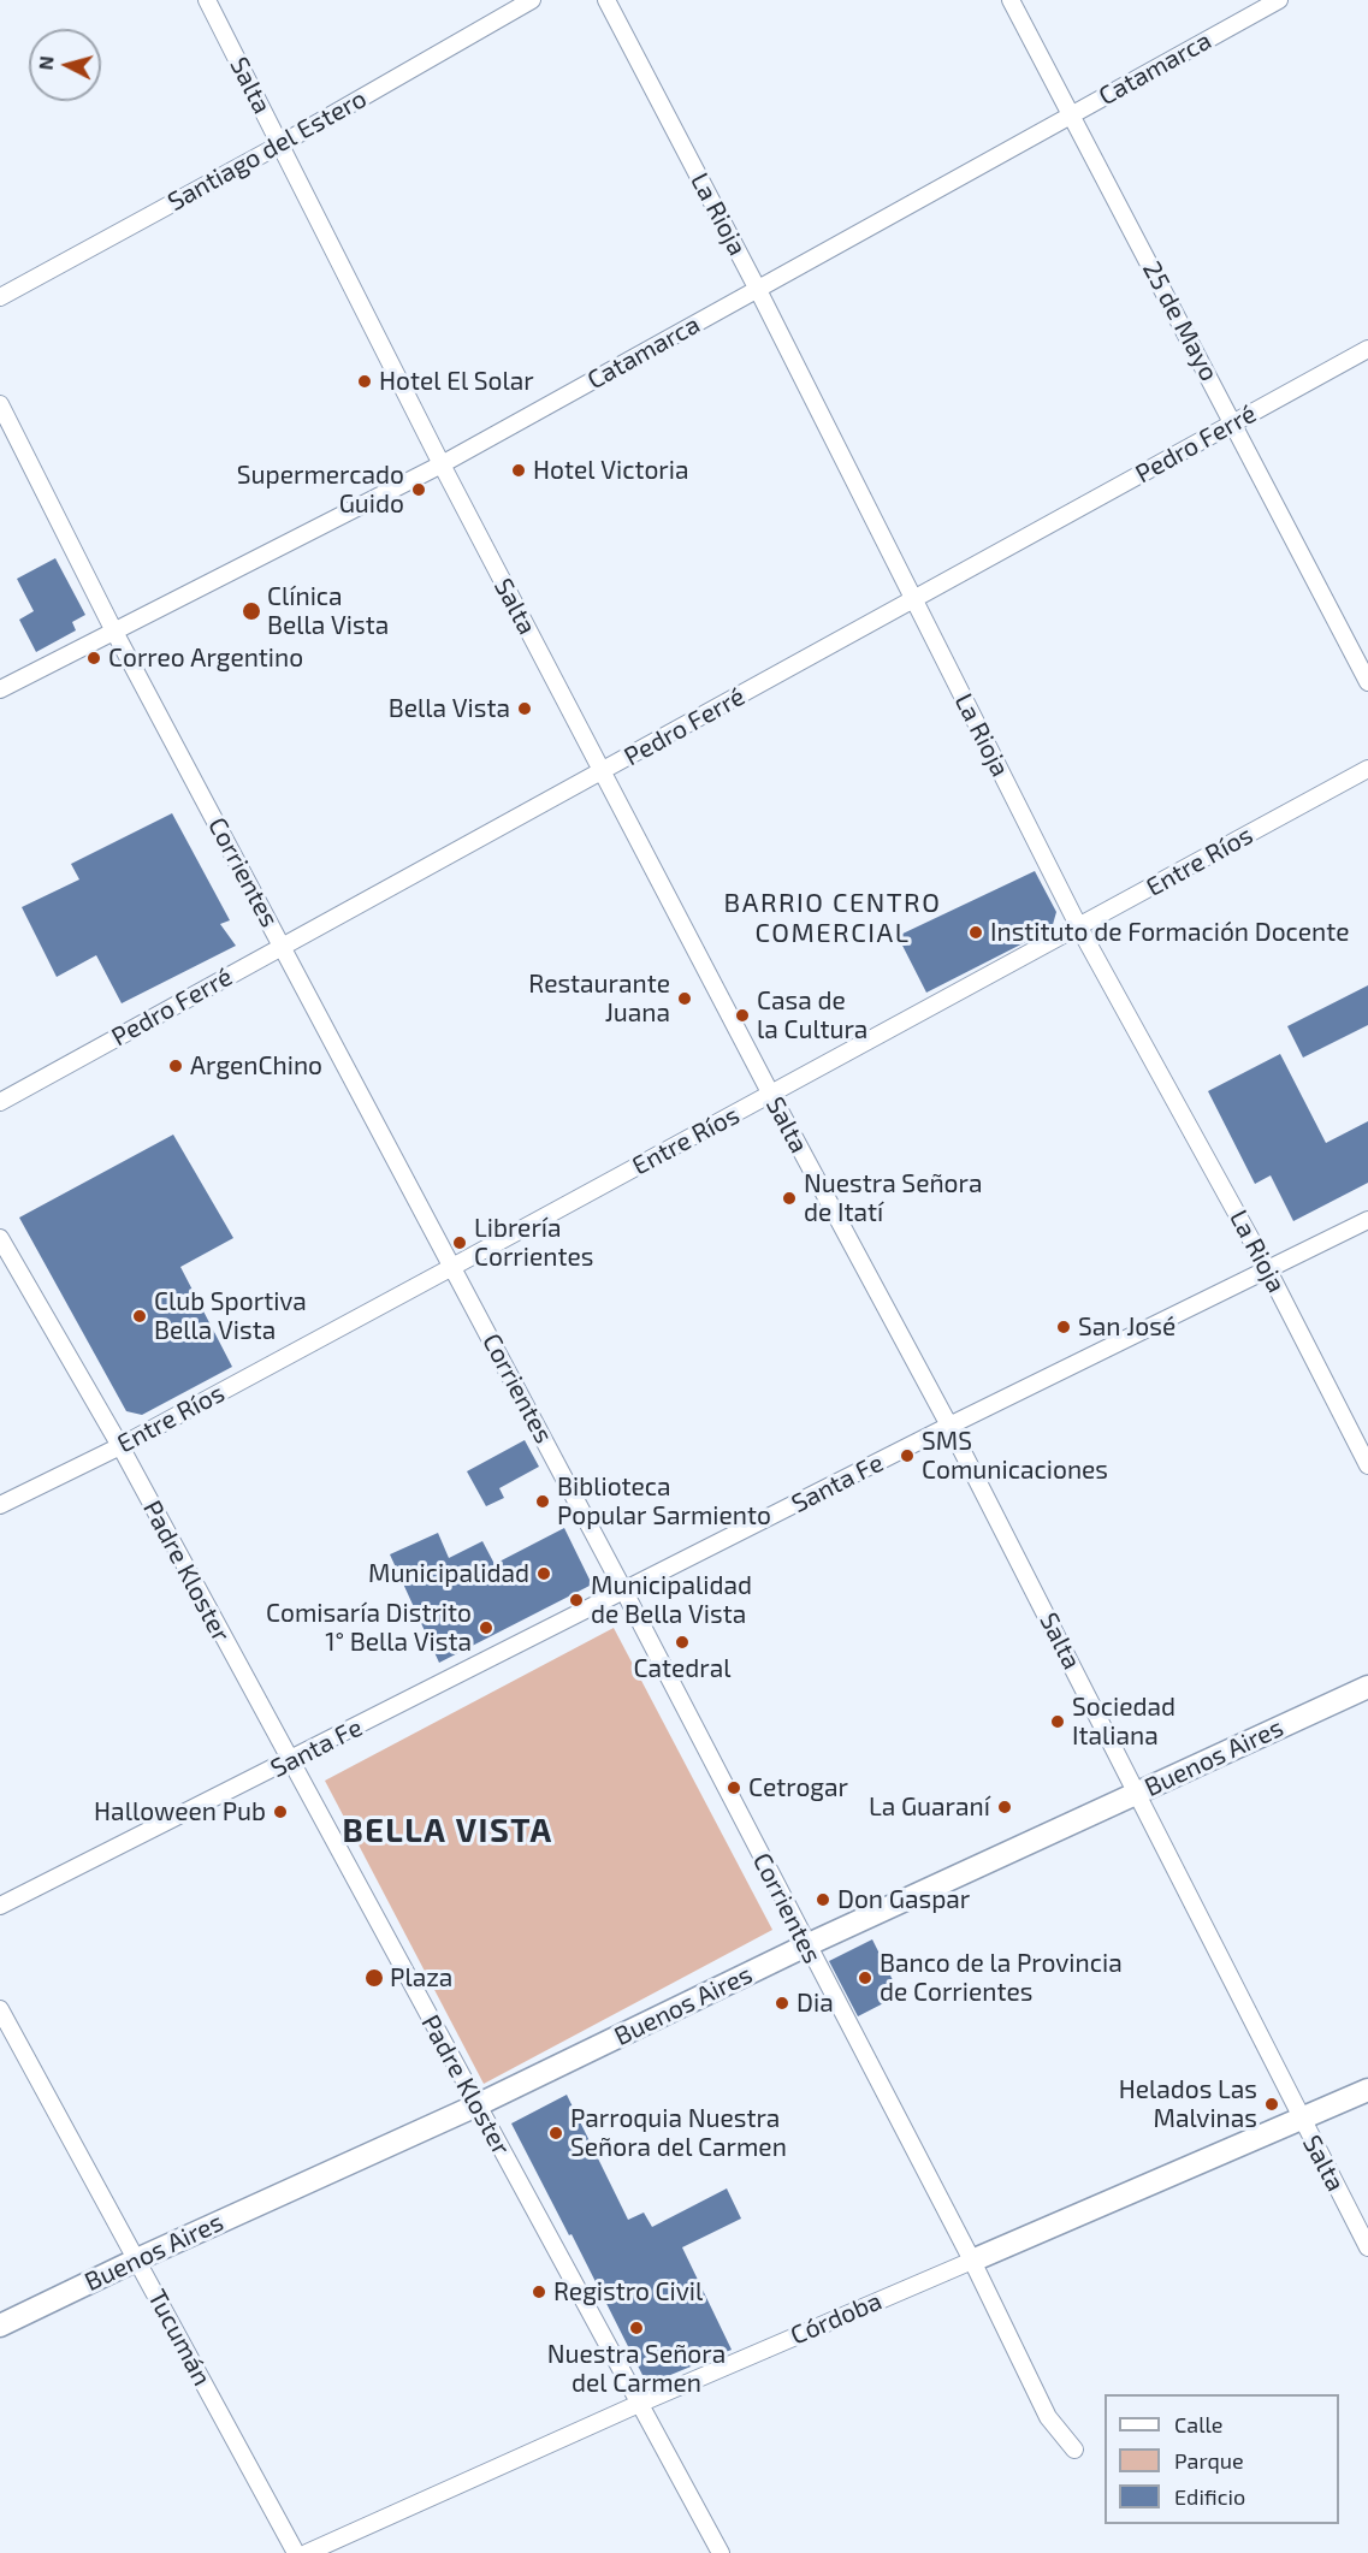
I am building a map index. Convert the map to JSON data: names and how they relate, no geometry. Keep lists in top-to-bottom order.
{
  "streets": {
    "street": [
      "Catamarca",
      "Salta",
      "Santiago del Estero",
      "La Rioja",
      "25 de Mayo",
      "Pedro Ferré",
      "Entre Ríos",
      "Corrientes",
      "Santa Fe",
      "Padre Kloster",
      "Buenos Aires",
      "Córdoba",
      "Tucumán"
    ]
  },
  "crossings": [
    ["Catamarca", "Salta"],
    ["Catamarca", "La Rioja"],
    ["Catamarca", "25 de Mayo"],
    ["Catamarca", "Corrientes"],
    ["Salta", "Santiago del Estero"],
    ["Salta", "Pedro Ferré"],
    ["Salta", "Entre Ríos"],
    ["Salta", "Santa Fe"],
    ["Salta", "Buenos Aires"],
    ["Salta", "Córdoba"],
    ["La Rioja", "Pedro Ferré"],
    ["La Rioja", "Entre Ríos"],
    ["La Rioja", "Santa Fe"],
    ["25 de Mayo", "Pedro Ferré"],
    ["Pedro Ferré", "Corrientes"],
    ["Entre Ríos", "Corrientes"],
    ["Entre Ríos", "Padre Kloster"],
    ["Corrientes", "Santa Fe"],
    ["Corrientes", "Buenos Aires"],
    ["Corrientes", "Córdoba"],
    ["Santa Fe", "Padre Kloster"],
    ["Padre Kloster", "Buenos Aires"],
    ["Padre Kloster", "Córdoba"],
    ["Buenos Aires", "Tucumán"]
  ],
  "districts": ["BARRIO CENTRO COMERCIAL", "BELLA VISTA"],
  "places": [
    "Hotel El Solar",
    "Hotel Victoria",
    "Supermercado Guido",
    "Clínica Bella Vista",
    "Correo Argentino",
    "Bella Vista",
    "Instituto de Formación Docente",
    "Restaurante Juana",
    "Casa de la Cultura",
    "ArgenChino",
    "Nuestra Señora de Itatí",
    "Librería Corrientes",
    "Club Sportiva Bella Vista",
    "San José",
    "SMS Comunicaciones",
    "Biblioteca Popular Sarmiento",
    "Municipalidad",
    "Municipalidad de Bella Vista",
    "Comisaría Distrito 1° Bella Vista",
    "Catedral",
    "Sociedad Italiana",
    "Cetrogar",
    "La Guaraní",
    "Halloween Pub",
    "Don Gaspar",
    "Plaza",
    "Banco de la Provincia de Corrientes",
    "Dia",
    "Helados Las Malvinas",
    "Parroquia Nuestra Señora del Carmen",
    "Registro Civil",
    "Nuestra Señora del Carmen"
  ],
  "legend": ["Calle", "Parque", "Edificio"],
  "north": "left"
}
